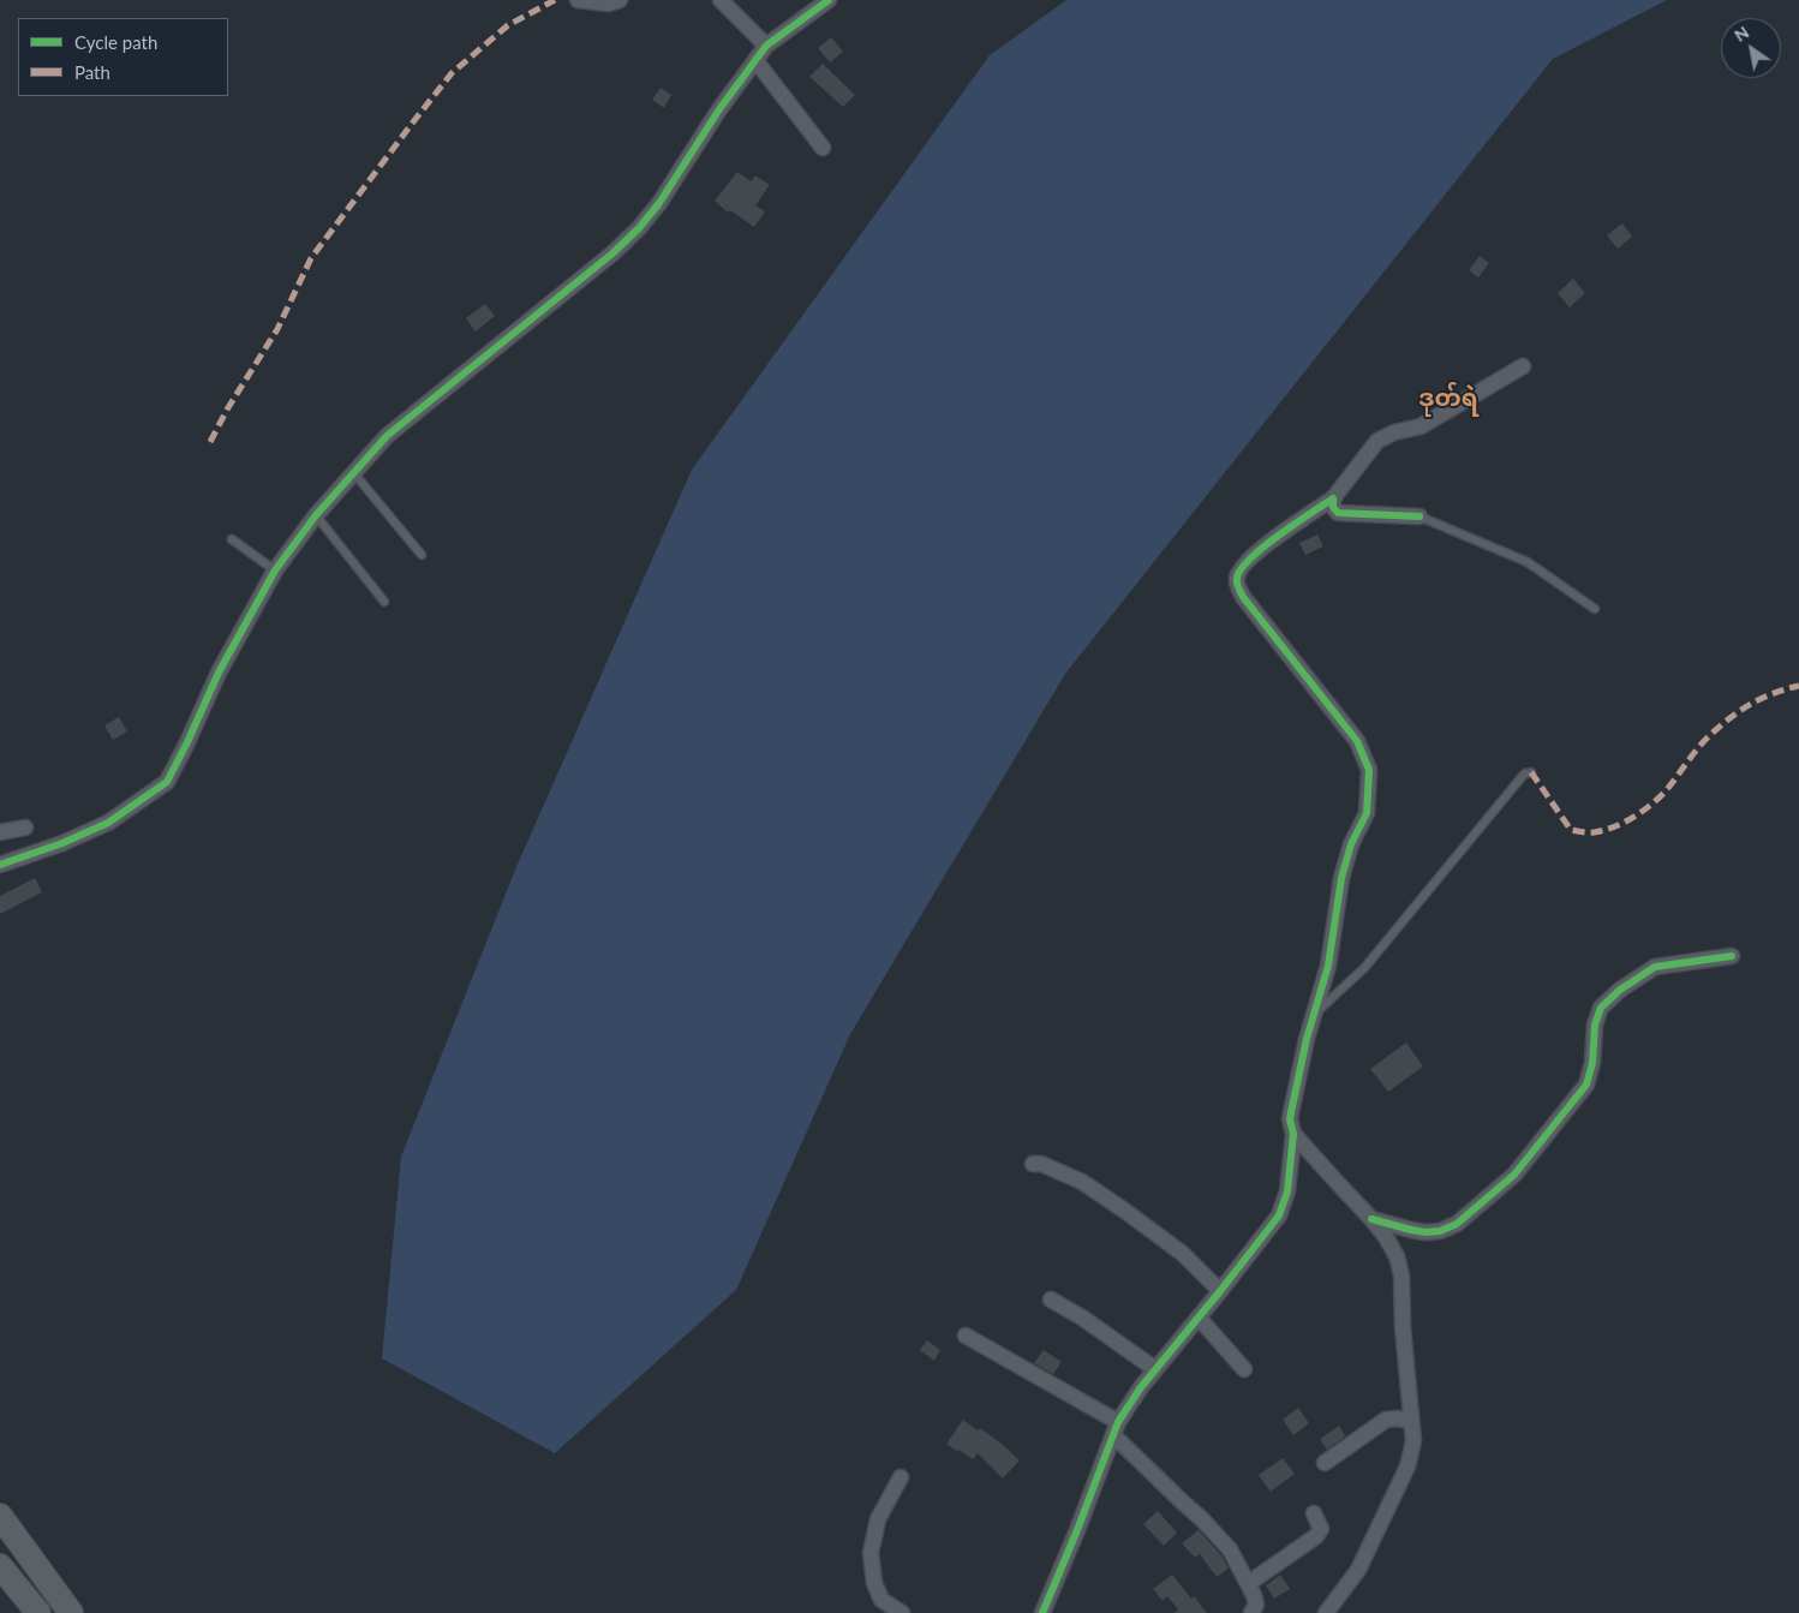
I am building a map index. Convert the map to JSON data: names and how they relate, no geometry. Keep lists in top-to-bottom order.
{
  "districts": ["ဒုတ်ရဲ"],
  "legend": ["Cycle path", "Path"],
  "north": "top left"
}
